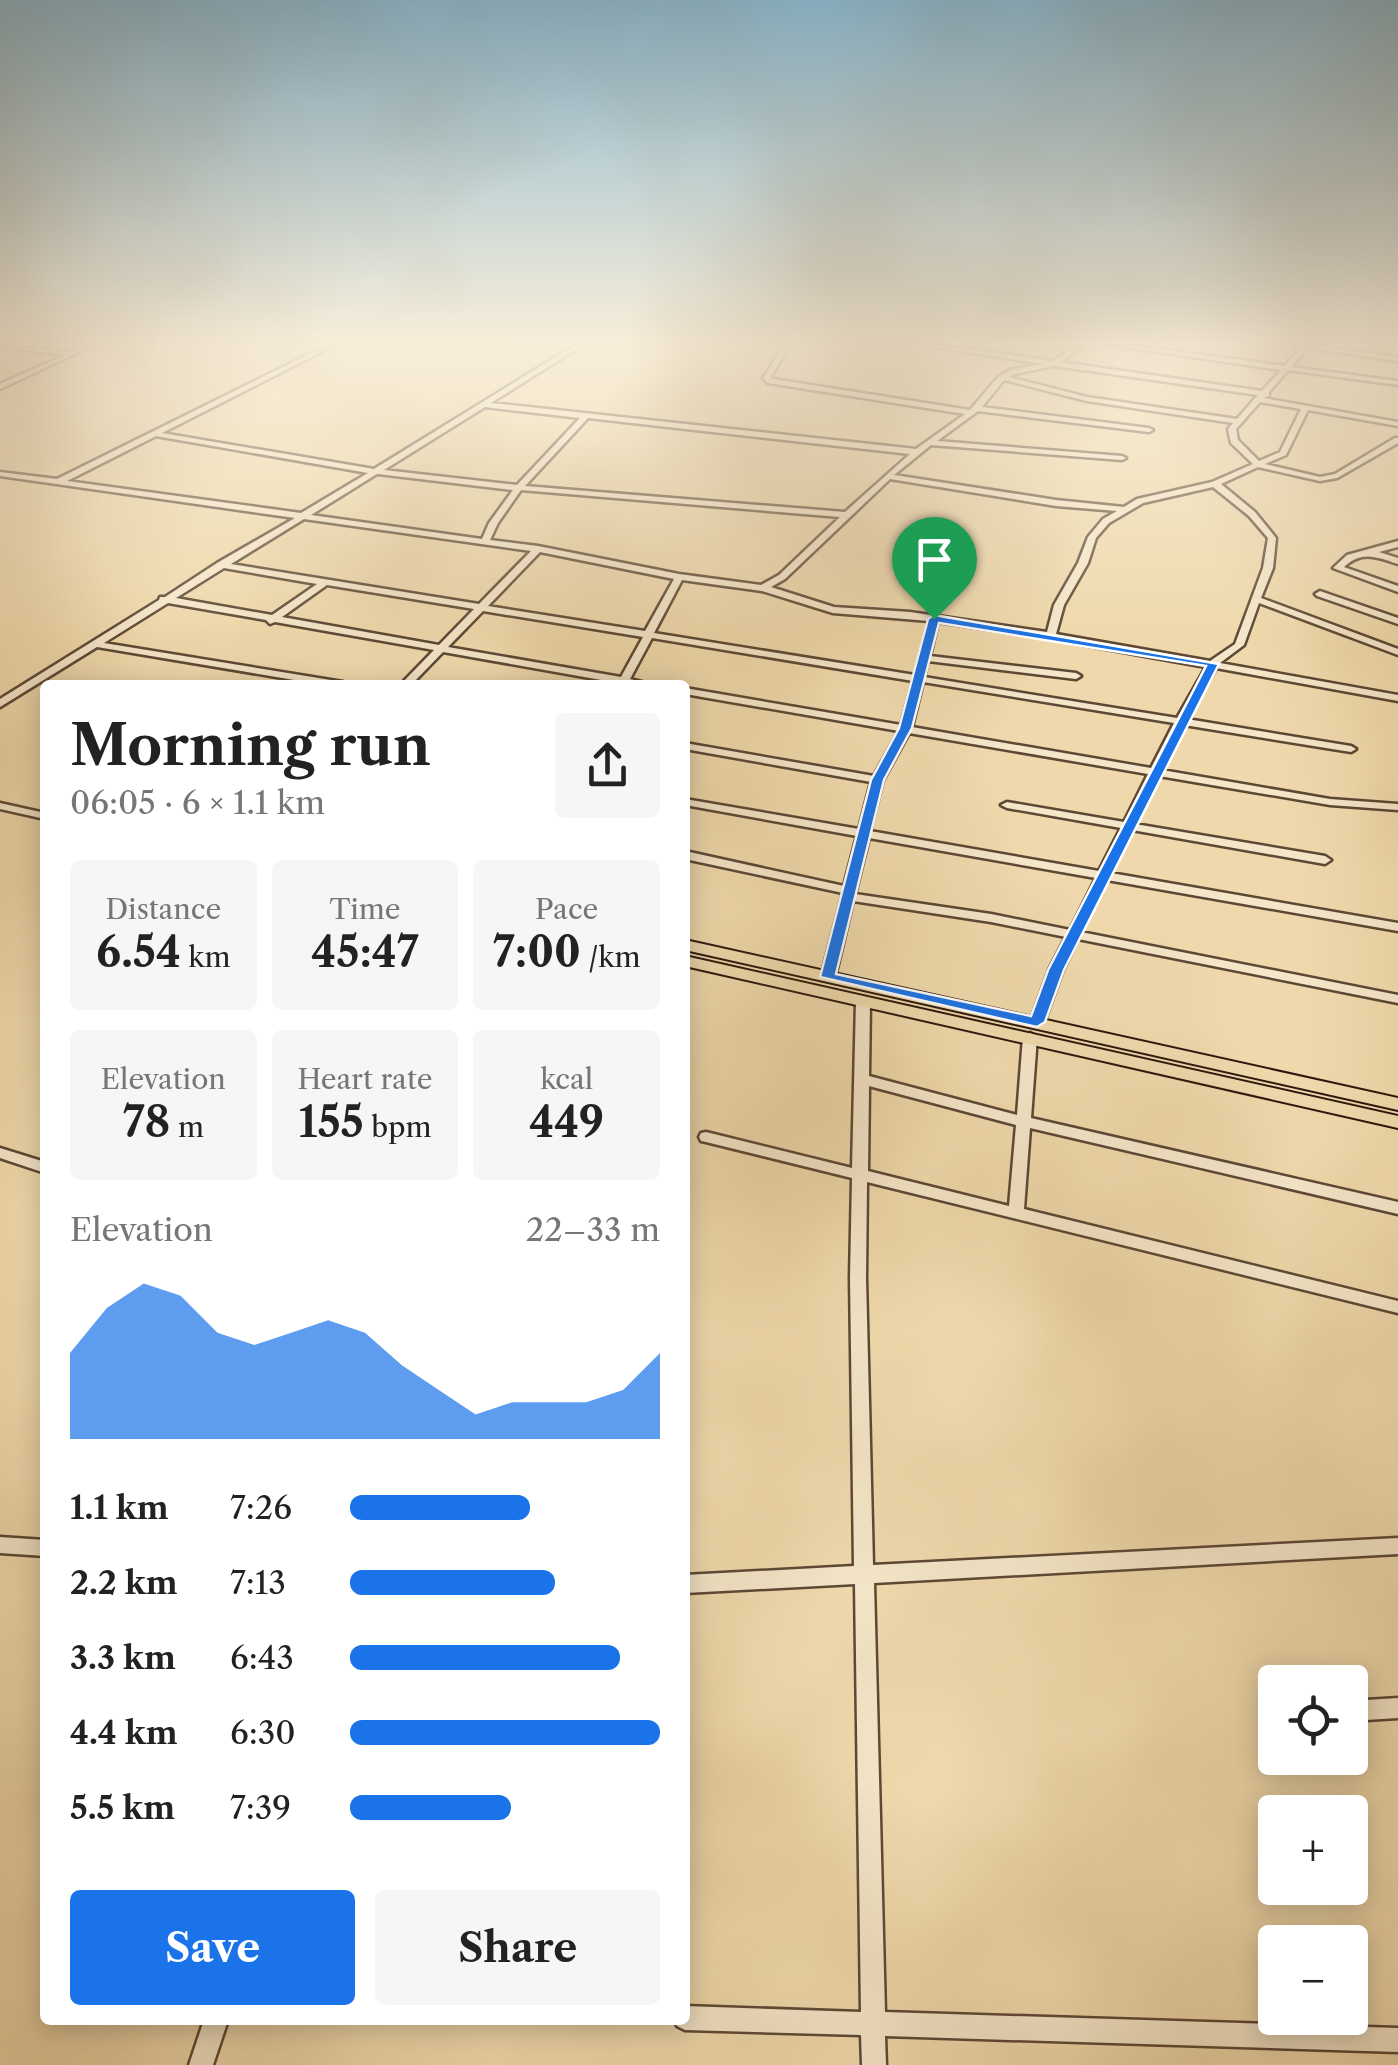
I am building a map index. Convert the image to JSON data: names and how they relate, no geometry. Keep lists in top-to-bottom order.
{
  "page": {
    "heading": ["Morning run", "06:05 · 6 × 1.1 km"],
    "stats": [
      ["Distance", "6.54 km"],
      ["Time", "45:47"],
      ["Pace", "7:00 /km"],
      ["Elevation", "78 m"],
      ["Heart rate", "155 bpm"],
      ["kcal", "449"]
    ],
    "chart": ["Elevation", "22–33 m"],
    "list": [
      {
        "name": "1.1 km",
        "note": "7:26"
      },
      {
        "name": "2.2 km",
        "note": "7:13"
      },
      {
        "name": "3.3 km",
        "note": "6:43"
      },
      {
        "name": "4.4 km",
        "note": "6:30"
      },
      {
        "name": "5.5 km",
        "note": "7:39"
      }
    ],
    "map_buttons": ["+", "−"],
    "buttons": ["Save", "Share"]
  }
}
